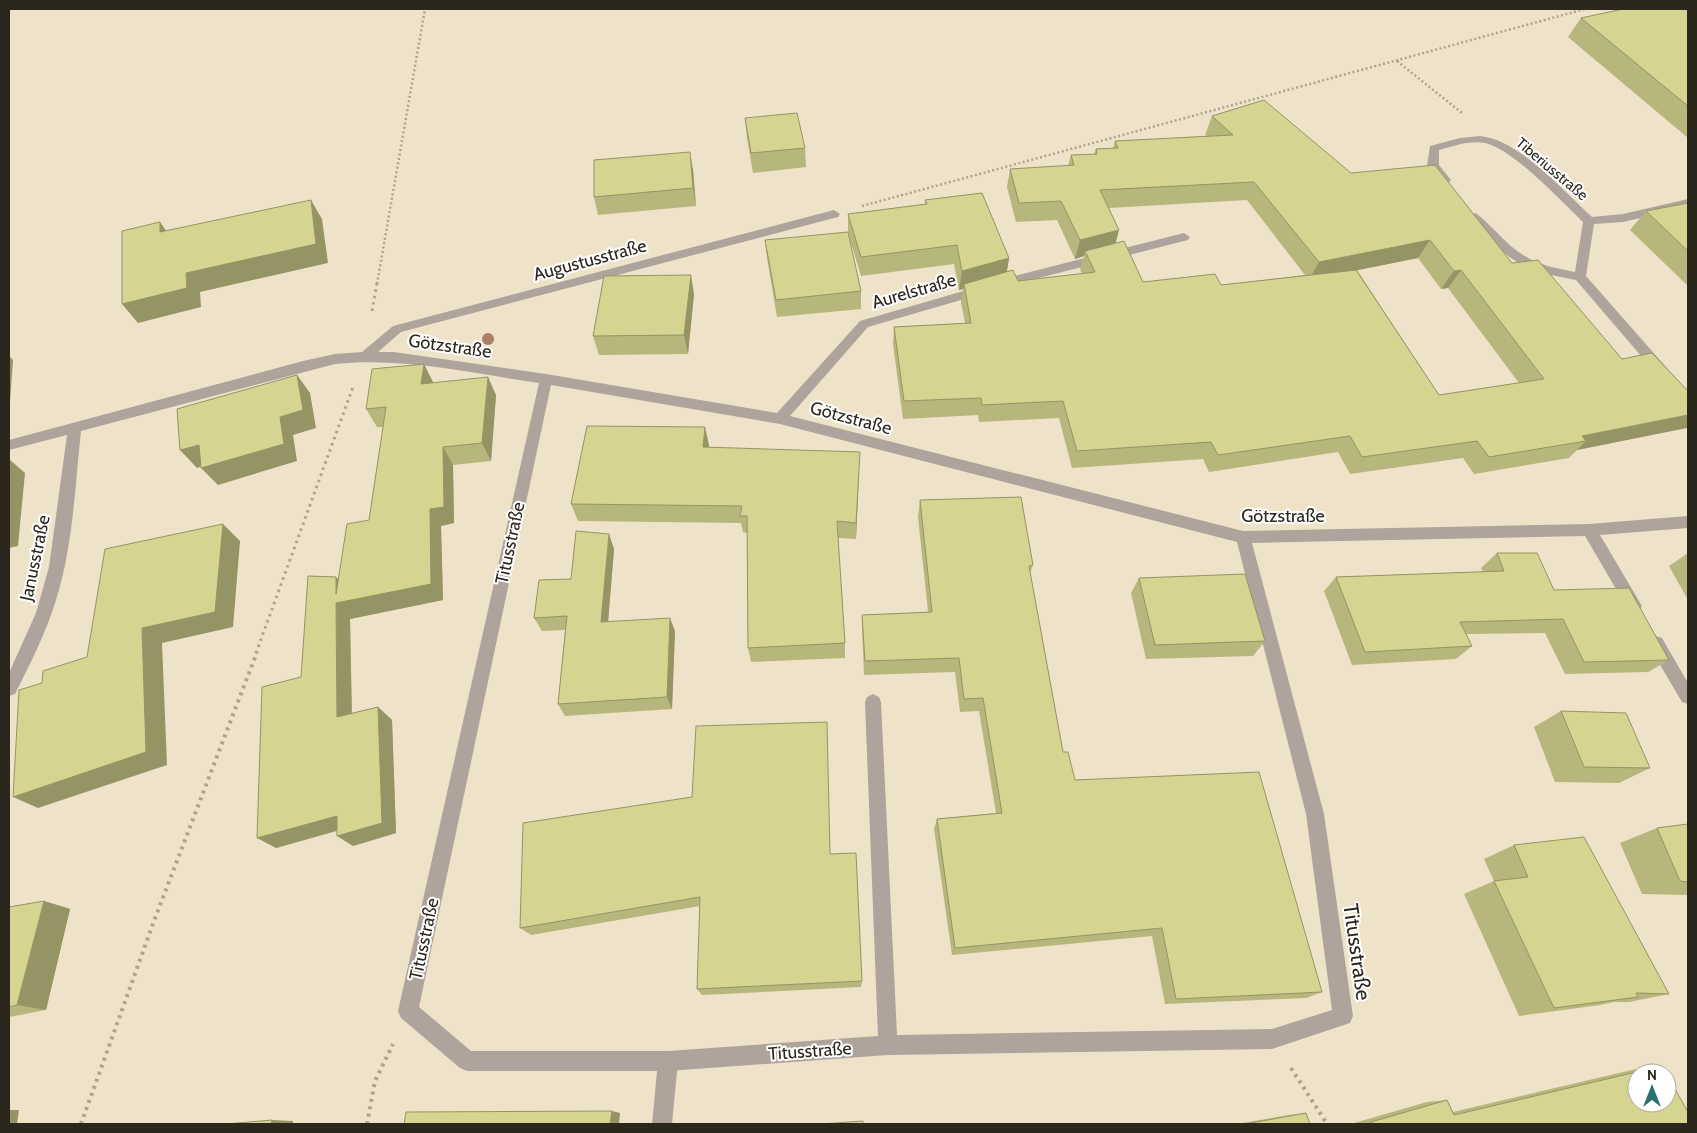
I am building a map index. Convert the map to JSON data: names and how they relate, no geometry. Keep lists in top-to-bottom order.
{
  "streets": {
    "street": [
      "Tiberiusstraße",
      "Augustusstraße",
      "Aurelstraße",
      "Götzstraße",
      "Titusstraße",
      "Janusstraße"
    ]
  },
  "crossings": [
    ["Augustusstraße", "Götzstraße"],
    ["Aurelstraße", "Götzstraße"],
    ["Götzstraße", "Titusstraße"],
    ["Götzstraße", "Janusstraße"]
  ],
  "north": "top"
}
